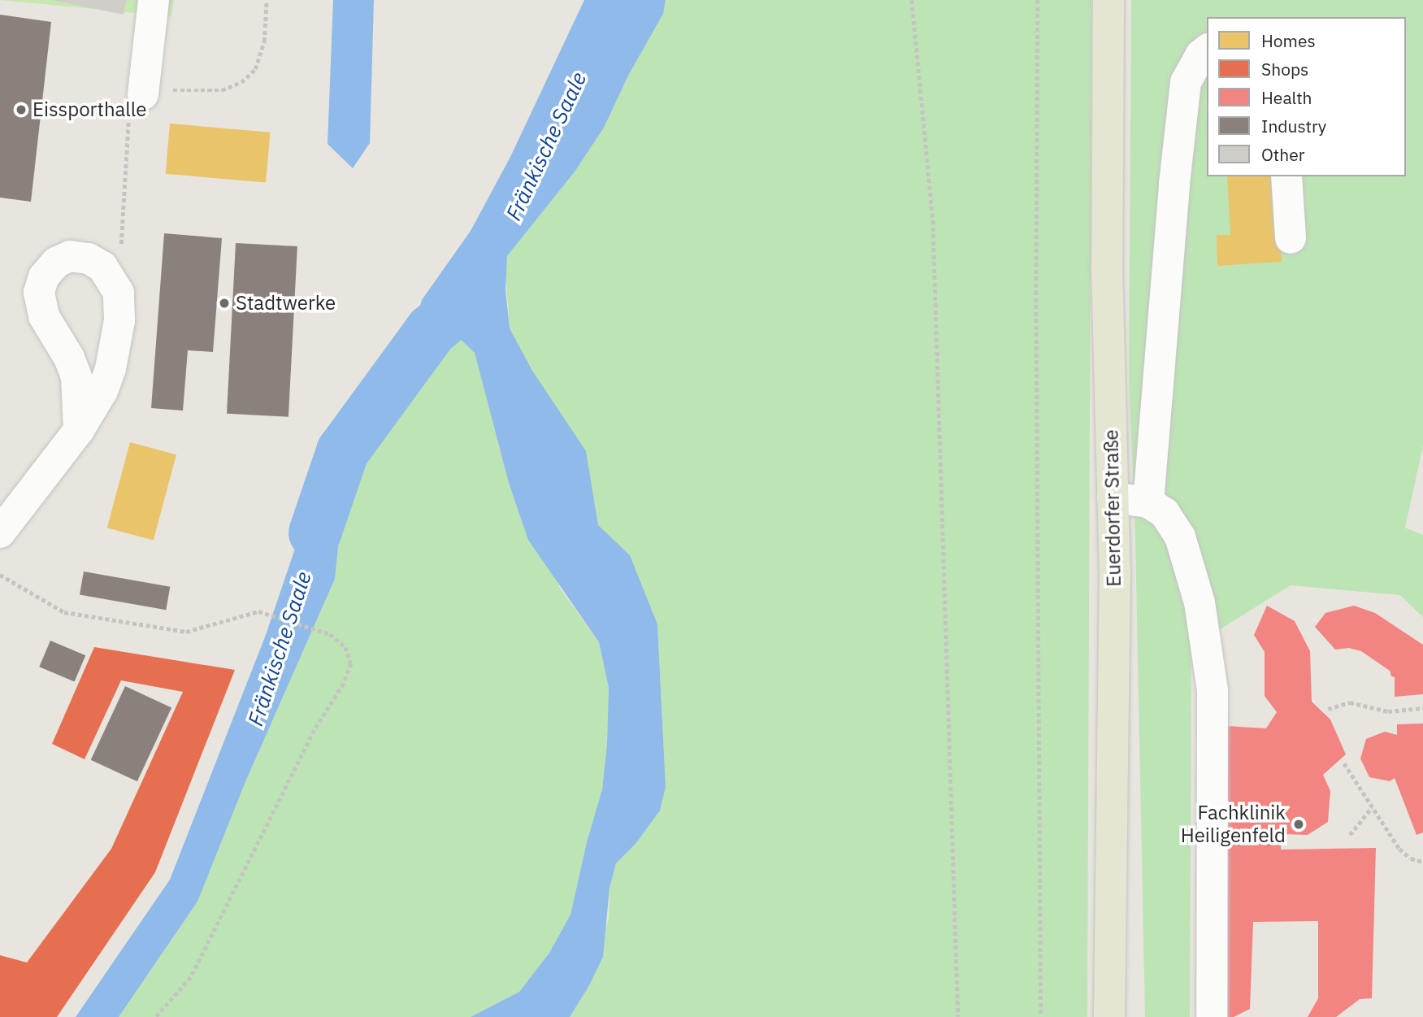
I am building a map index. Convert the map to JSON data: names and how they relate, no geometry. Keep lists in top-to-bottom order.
{
  "streets": {
    "main road": ["Euerdorfer Straße"]
  },
  "water": ["Fränkische Saale"],
  "places": ["Eissporthalle", "Stadtwerke", "Fachklinik Heiligenfeld"],
  "legend": [
    "Homes",
    "Shops",
    "Health",
    "Industry",
    "Other"
  ]
}
